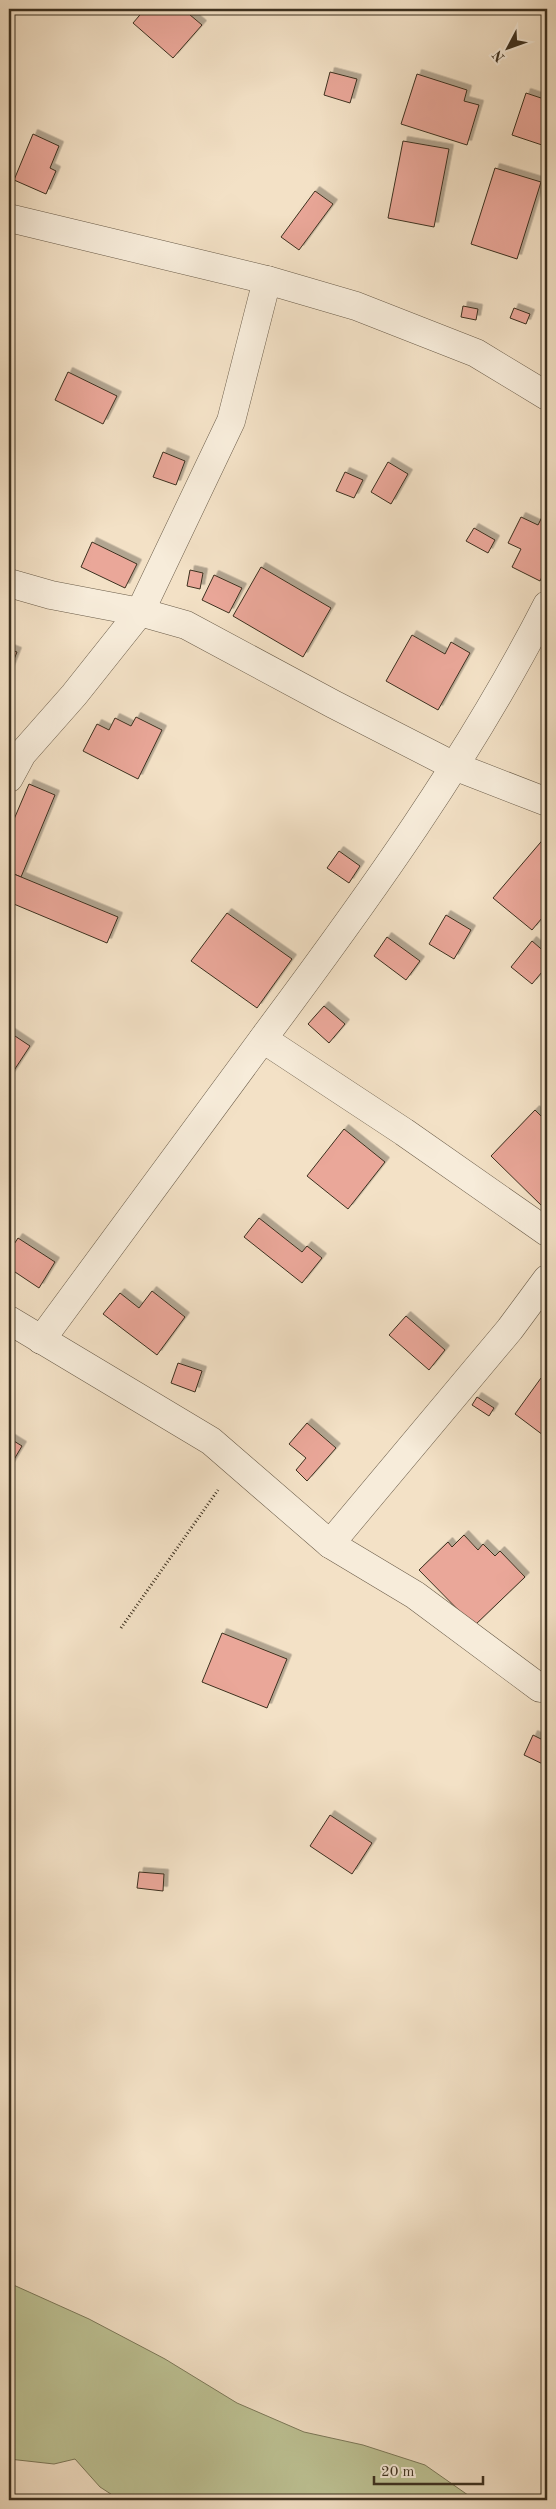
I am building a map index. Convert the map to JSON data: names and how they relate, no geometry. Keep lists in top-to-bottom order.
{
  "scale_bar": "20 m",
  "north": "bottom left"
}
